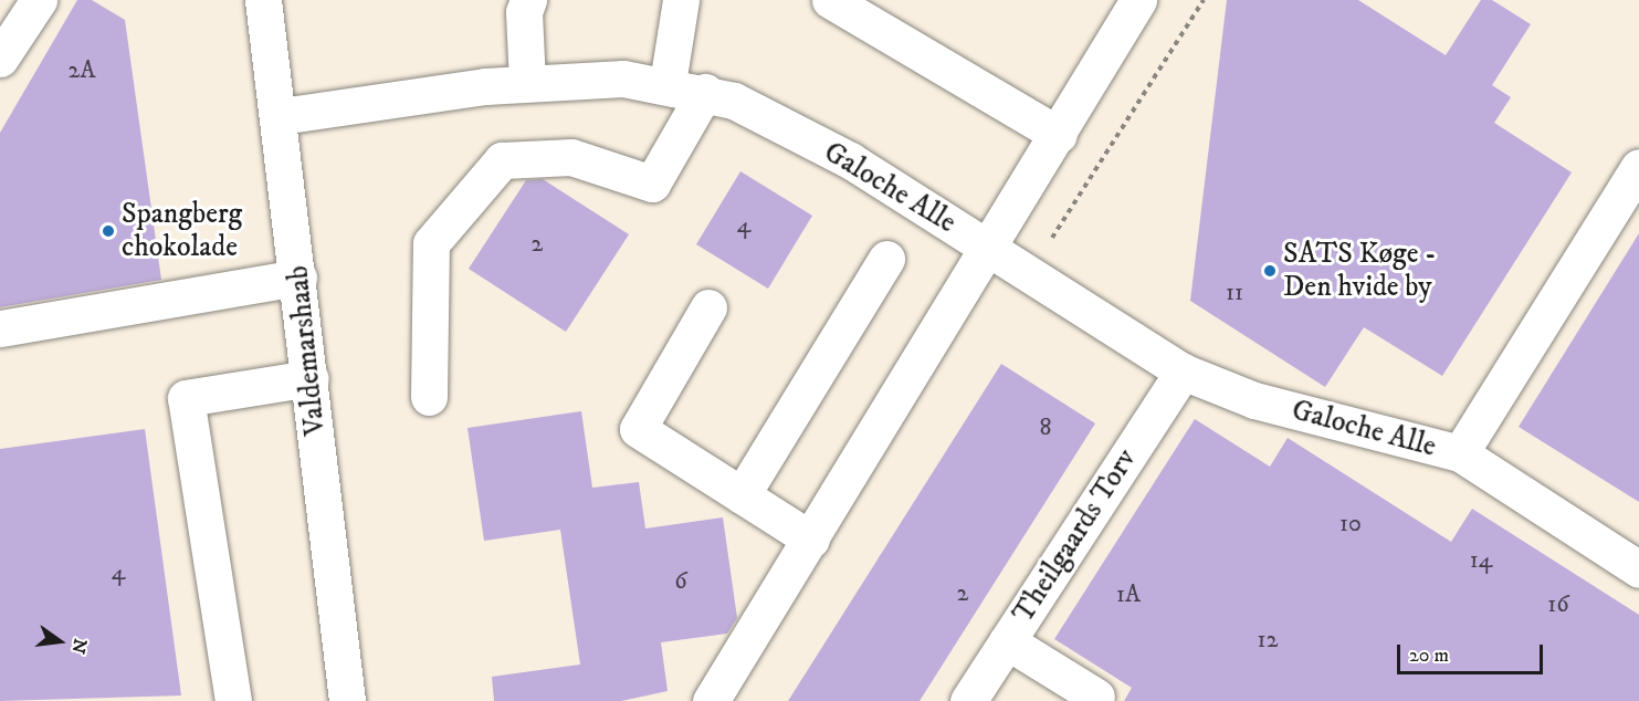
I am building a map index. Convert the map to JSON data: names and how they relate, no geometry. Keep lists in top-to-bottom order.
{
  "streets": {
    "street": ["Galoche Alle", "Valdemarshaab", "Theilgaards Torv"]
  },
  "crossings": [
    ["Galoche Alle", "Valdemarshaab"],
    ["Galoche Alle", "Theilgaards Torv"]
  ],
  "places": ["Spangberg chokolade", "SATS Køge - Den hvide by"],
  "house_numbers": [
    "2A",
    "4",
    "2",
    "11",
    "8",
    "10",
    "14",
    "4",
    "6",
    "2",
    "1A",
    "16",
    "12"
  ],
  "scale_bar": "20 m",
  "north": "right"
}
